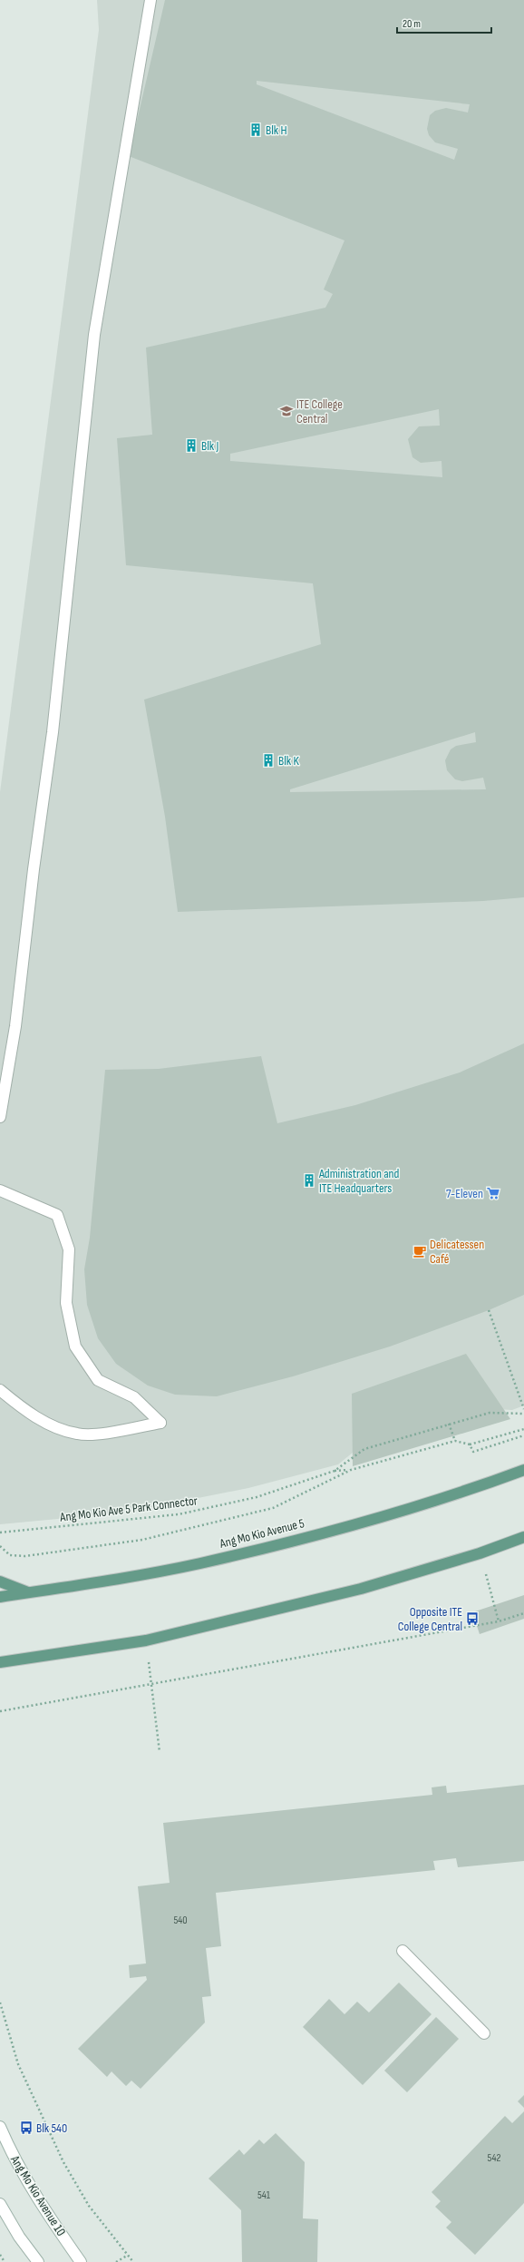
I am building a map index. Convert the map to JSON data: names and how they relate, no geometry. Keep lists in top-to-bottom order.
{
  "streets": {
    "main road": ["Ang Mo Kio Avenue 5", "Ang Mo Kio Avenue 10"],
    "path": ["Ang Mo Kio Ave 5 Park Connector"]
  },
  "places": {
    "building": [
      "Blk H",
      "Blk J",
      "Blk K",
      "Administration and ITE Headquarters"
    ],
    "school or university": ["ITE College Central"],
    "supermarket": ["7-Eleven"],
    "cafe": ["Delicatessen Café"],
    "bus stop": ["Opposite ITE College Central", "Blk 540"]
  },
  "house_numbers": ["540", "542", "541"],
  "scale_bar": "20 m"
}
